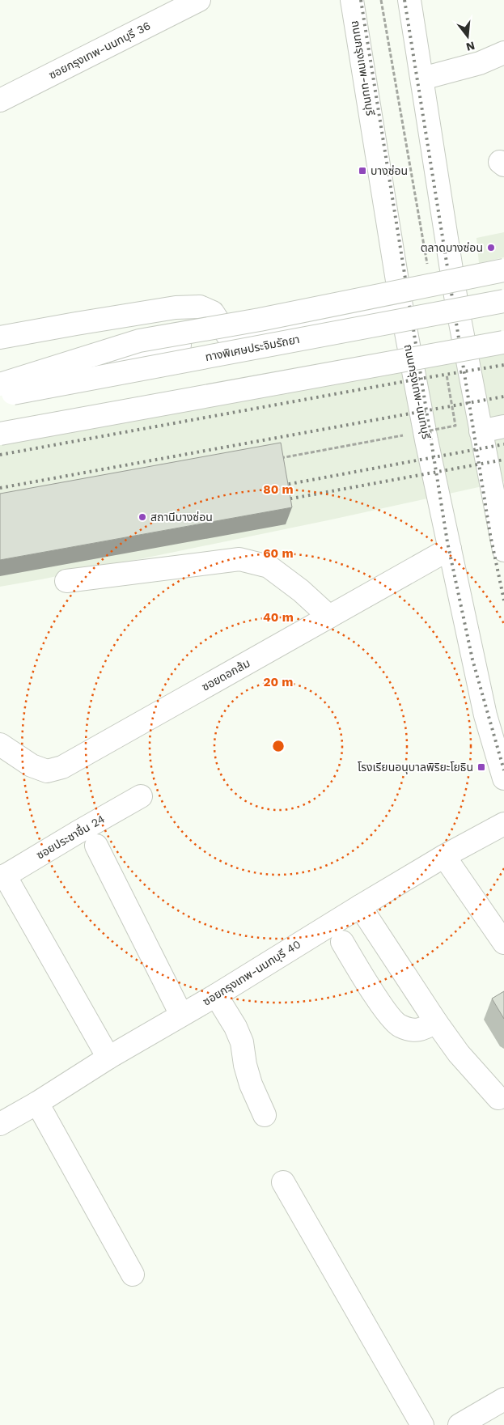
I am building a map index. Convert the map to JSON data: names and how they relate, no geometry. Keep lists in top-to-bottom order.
{
  "streets": {
    "main road": [
      "ซอยกรุงเทพ-นนทบุรี 36",
      "ถนนกรุงเทพ-นนทบุรี",
      "ทางพิเศษประจิมรัถยา",
      "ซอยดอกส้ม",
      "ซอยประชาชื่น 24",
      "ซอยกรุงเทพ-นนทบุรี 40"
    ]
  },
  "crossings": [
    ["ถนนกรุงเทพ-นนทบุรี", "ซอยดอกส้ม"]
  ],
  "places": {
    "transit": ["บางซ่อน", "โรงเรียนอนุบาลพิริยะโยธิน"],
    "other": ["ตลาดบางซ่อน", "สถานีบางซ่อน"]
  },
  "north": "bottom",
  "rings": [
    "80 m",
    "60 m",
    "40 m",
    "20 m"
  ]
}
